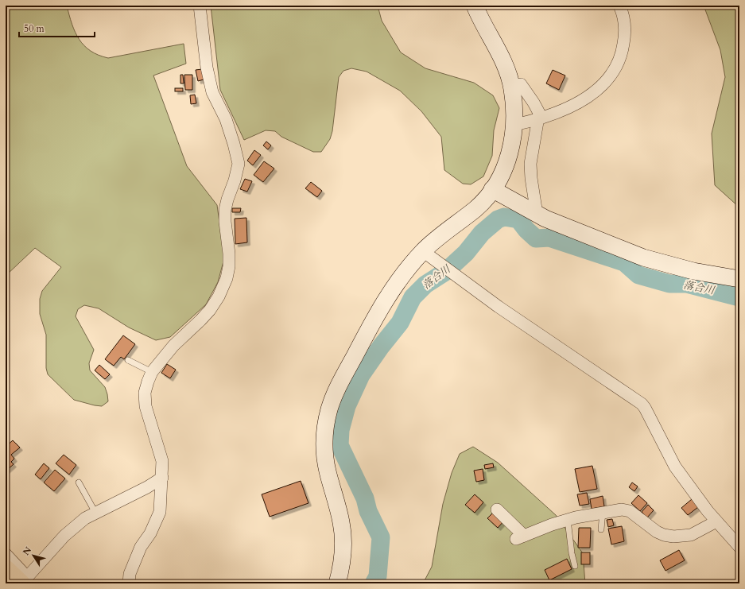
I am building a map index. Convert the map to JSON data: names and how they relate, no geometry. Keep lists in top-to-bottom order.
{
  "water": ["落合川"],
  "scale_bar": "50 m",
  "north": "top left"
}
